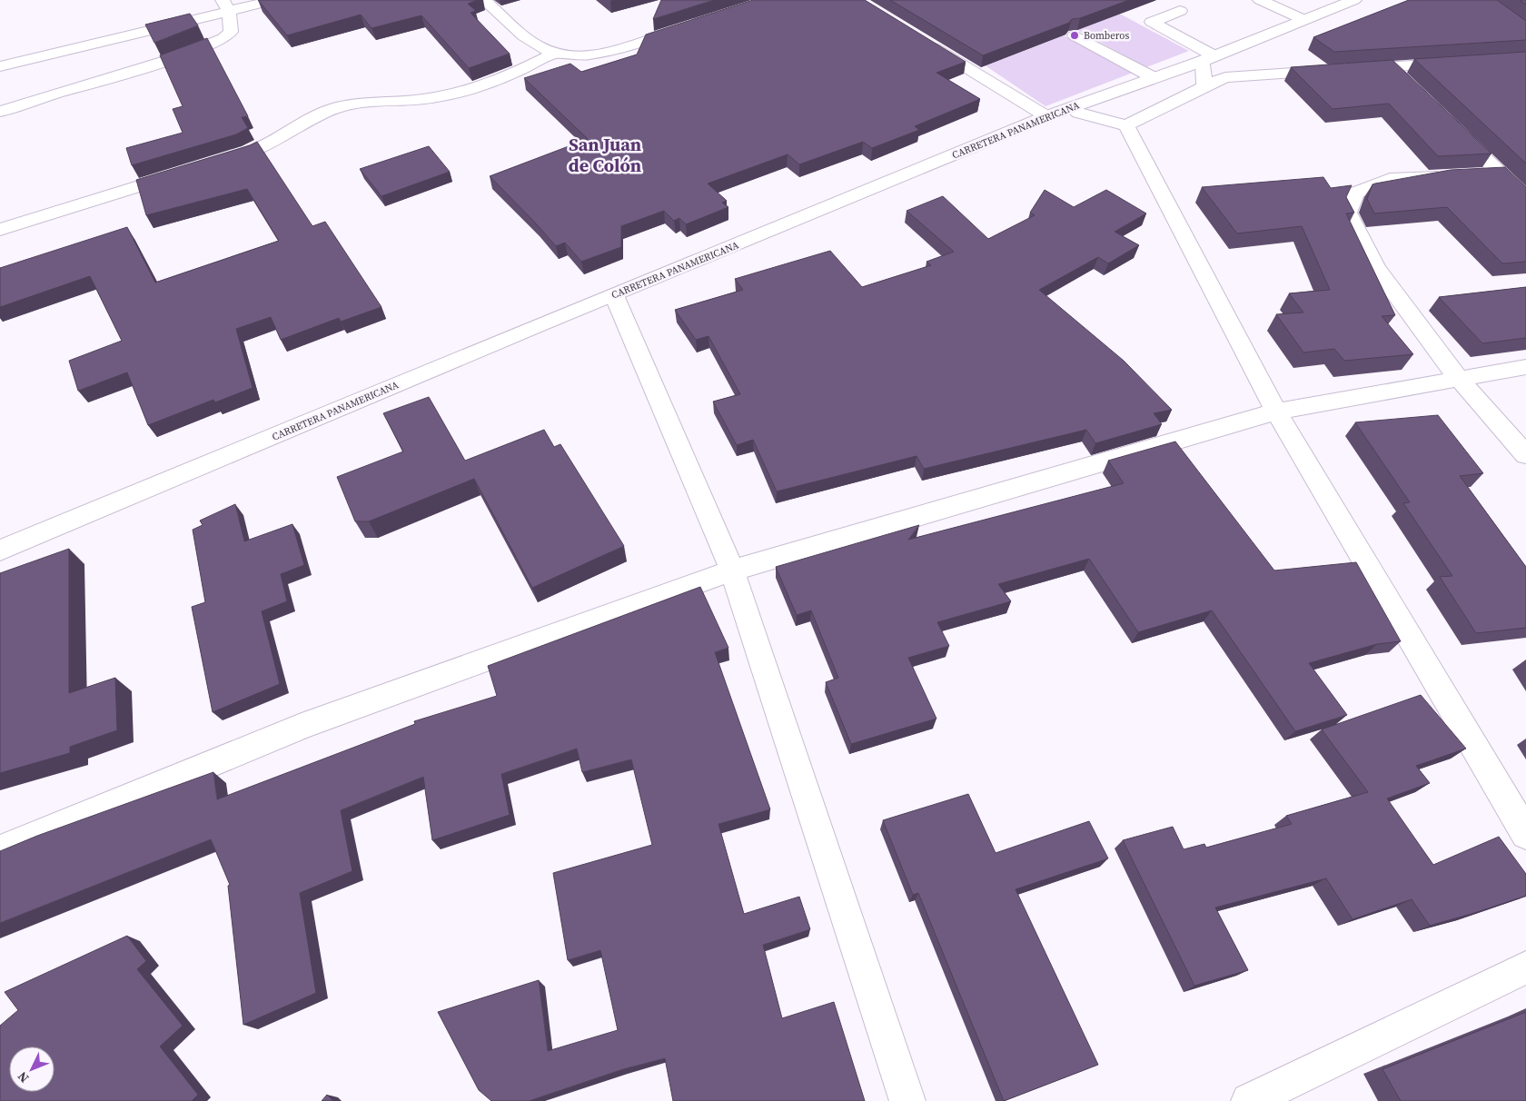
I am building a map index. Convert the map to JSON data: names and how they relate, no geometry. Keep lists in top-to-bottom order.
{
  "streets": {
    "street": ["CARRETERA PANAMERICANA"]
  },
  "districts": ["San Juan de Colón"],
  "places": ["Bomberos"],
  "north": "bottom left"
}
